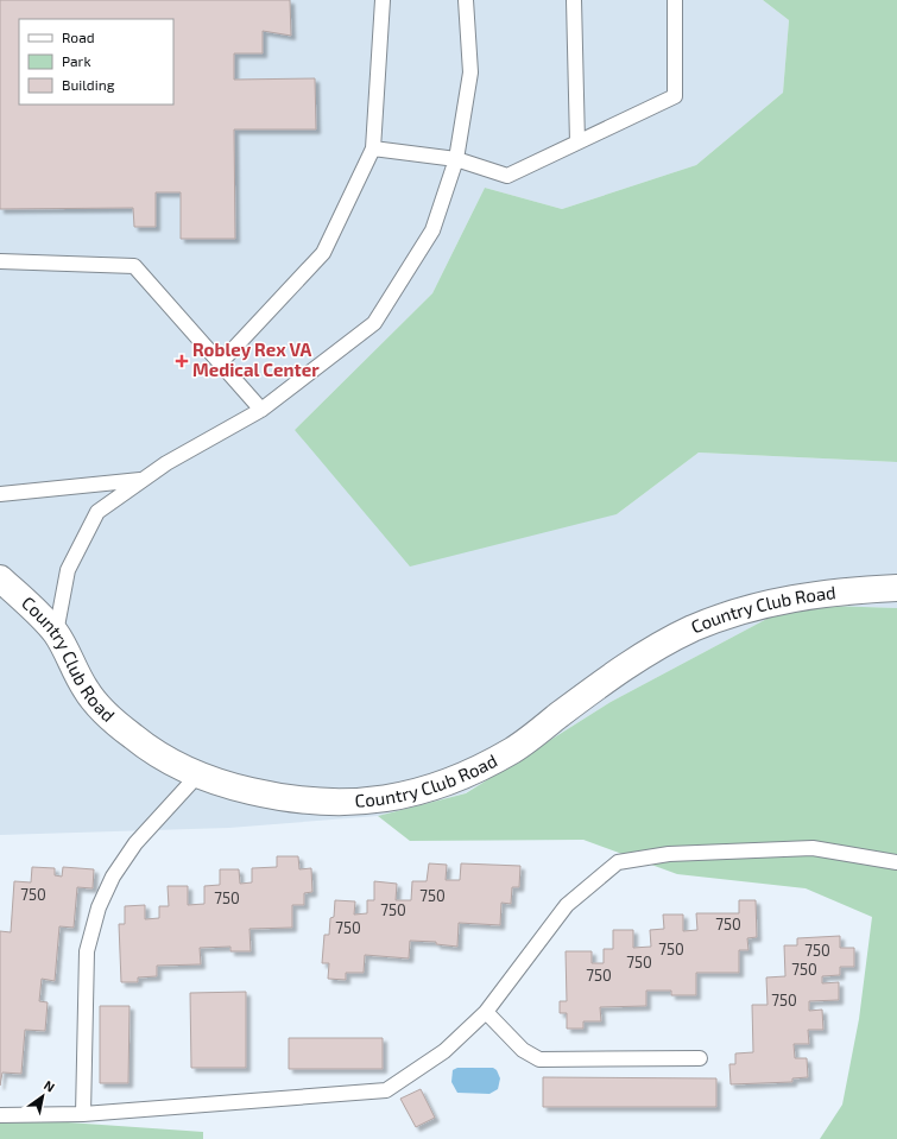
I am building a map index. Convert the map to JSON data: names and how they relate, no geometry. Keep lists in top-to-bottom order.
{
  "streets": {
    "street": ["Country Club Road"]
  },
  "places": {
    "health": ["Robley Rex VA Medical Center"]
  },
  "house_numbers": [
    "750",
    "750",
    "750",
    "750",
    "750",
    "750",
    "750",
    "750",
    "750",
    "750",
    "750",
    "750"
  ],
  "legend": ["Road", "Park", "Building"],
  "north": "top right"
}
